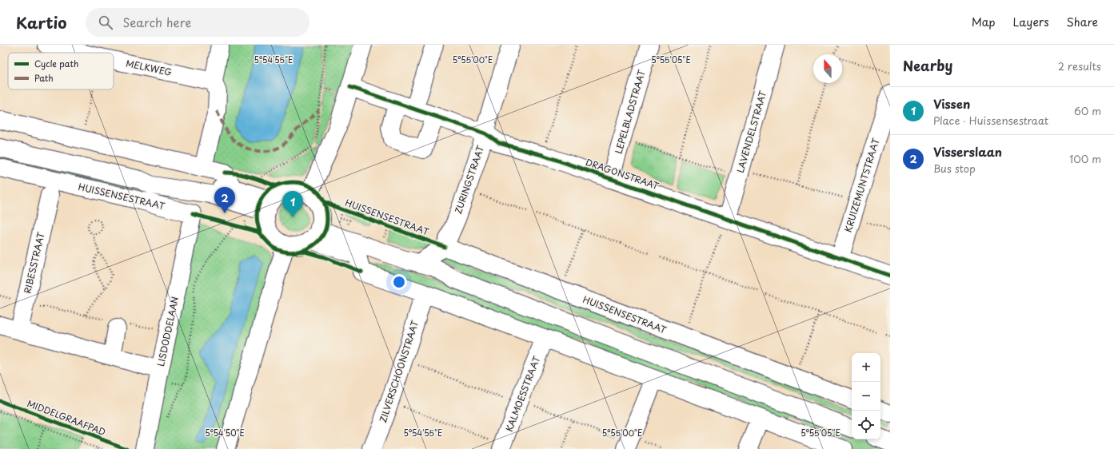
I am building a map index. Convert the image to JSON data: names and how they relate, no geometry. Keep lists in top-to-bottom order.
{
  "streets": {
    "street": [
      "MELKWEG",
      "LEPELBLADSTRAAT",
      "LAVENDELSTRAAT",
      "DRAGONSTRAAT",
      "ZURINGSTRAAT",
      "KRUIZEMUNTSTRAAT",
      "HUISSENSESTRAAT",
      "RIBESSTRAAT",
      "LISDODDELAAN",
      "ZILVERSCHOONSTRAAT",
      "KALMOESSTRAAT"
    ],
    "cycle path": ["MIDDELGRAAFPAD"]
  },
  "crossings": [
    ["LEPELBLADSTRAAT", "DRAGONSTRAAT"],
    ["LAVENDELSTRAAT", "DRAGONSTRAAT"],
    ["DRAGONSTRAAT", "ZURINGSTRAAT"],
    ["DRAGONSTRAAT", "KRUIZEMUNTSTRAAT"],
    ["ZURINGSTRAAT", "HUISSENSESTRAAT"],
    ["HUISSENSESTRAAT", "LISDODDELAAN"]
  ],
  "legend": ["Cycle path", "Path"],
  "north": "top",
  "page": {
    "header": "Kartio",
    "search": "Search here",
    "nav": ["Map", "Layers", "Share"],
    "heading": ["Nearby", "2 results"],
    "list": [
      {
        "mark": "1",
        "name": "Vissen",
        "note": "Place · Huissensestraat",
        "value": "60 m"
      },
      {
        "mark": "2",
        "name": "Visserslaan",
        "note": "Bus stop",
        "value": "100 m"
      }
    ],
    "pins": ["2", "1"],
    "map_buttons": ["+", "−"]
  },
  "coordinates": [
    "5°54'55\"E",
    "5°55'00\"E",
    "5°55'05\"E",
    "5°54'50\"E"
  ]
}
